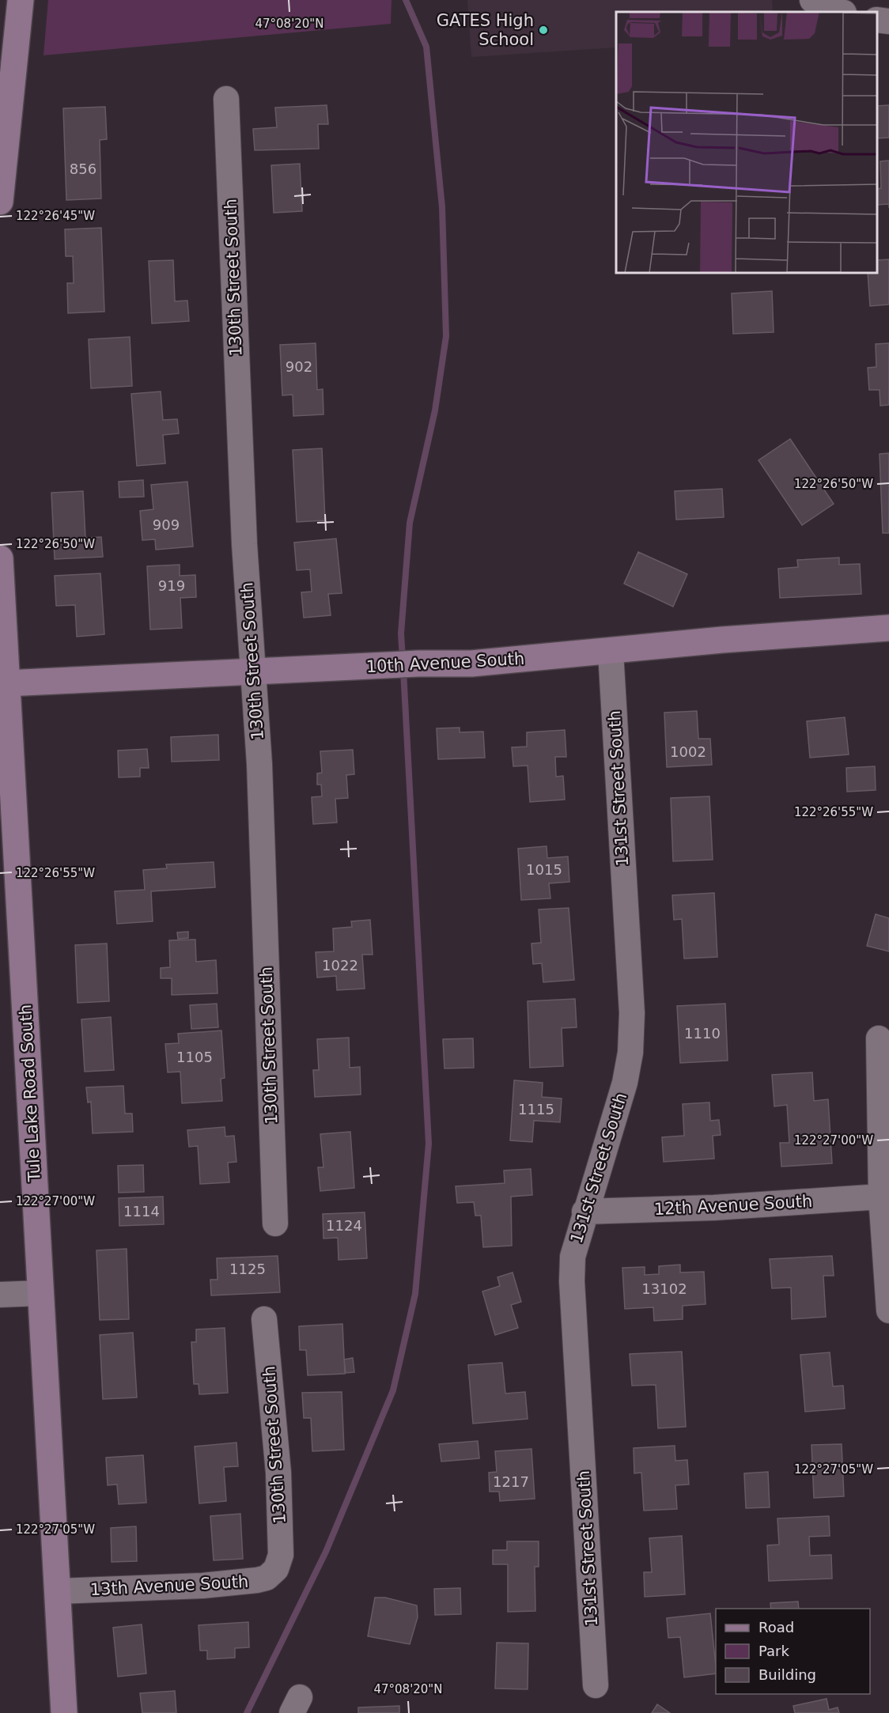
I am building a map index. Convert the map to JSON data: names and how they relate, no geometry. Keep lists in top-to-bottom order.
{
  "streets": {
    "street": [
      "130th Street South",
      "10th Avenue South",
      "131st Street South",
      "Tule Lake Road South",
      "12th Avenue South",
      "13th Avenue South"
    ]
  },
  "crossings": [
    ["130th Street South", "10th Avenue South"],
    ["130th Street South", "13th Avenue South"],
    ["10th Avenue South", "131st Street South"],
    ["10th Avenue South", "Tule Lake Road South"],
    ["131st Street South", "12th Avenue South"],
    ["Tule Lake Road South", "13th Avenue South"]
  ],
  "places": ["GATES High School"],
  "house_numbers": [
    "856",
    "902",
    "909",
    "919",
    "1002",
    "1015",
    "1022",
    "1110",
    "1105",
    "1115",
    "1114",
    "1124",
    "1125",
    "13102",
    "1217"
  ],
  "legend": ["Road", "Park", "Building"],
  "coordinates": [
    "47°08'20\"N",
    "122°26'45\"W",
    "122°26'50\"W",
    "122°26'55\"W",
    "122°27'00\"W",
    "122°27'05\"W"
  ]
}
